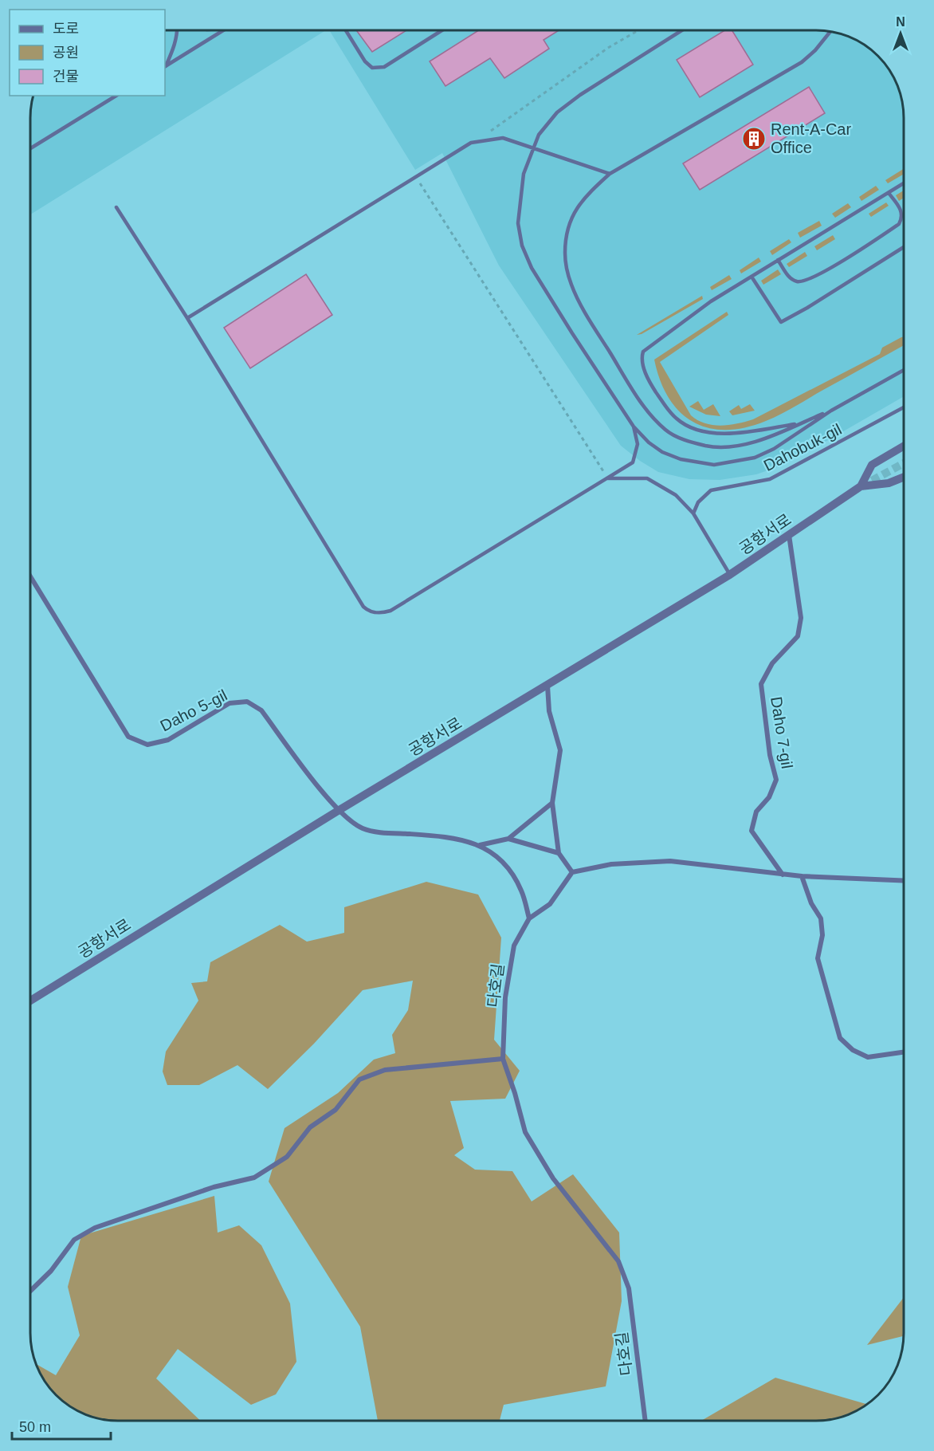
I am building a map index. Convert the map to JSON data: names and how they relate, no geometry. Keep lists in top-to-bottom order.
{
  "streets": {
    "street": [
      "공항서로",
      "Daho 5-gil",
      "Daho 7-gil",
      "다호길"
    ],
    "lane": ["Dahobuk-gil"]
  },
  "crossings": [
    ["공항서로", "Daho 5-gil"],
    ["공항서로", "Daho 7-gil"]
  ],
  "places": {
    "building": ["Rent-A-Car Office"]
  },
  "legend": ["도로", "공원", "건물"],
  "scale_bar": "50 m",
  "north": "top"
}
